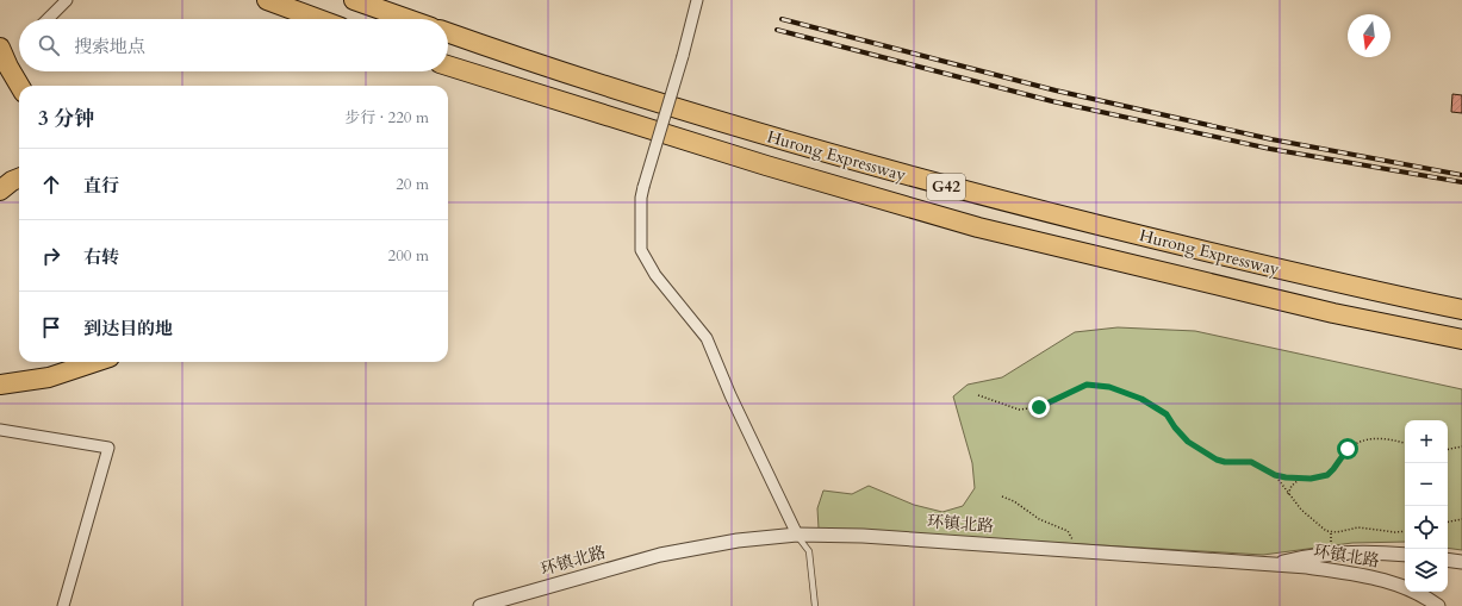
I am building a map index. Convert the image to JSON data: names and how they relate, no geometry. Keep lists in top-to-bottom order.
{
  "streets": {
    "highway": ["Hurong Expressway", "G42"],
    "street": ["环镇北路"]
  },
  "north": "bottom",
  "page": {
    "search": "搜索地点",
    "heading": ["3 分钟", "步行 · 220 m"],
    "list": [
      ["直行", "20 m"],
      ["右转", "200 m"],
      "到达目的地"
    ],
    "map_buttons": ["+", "−"]
  }
}
